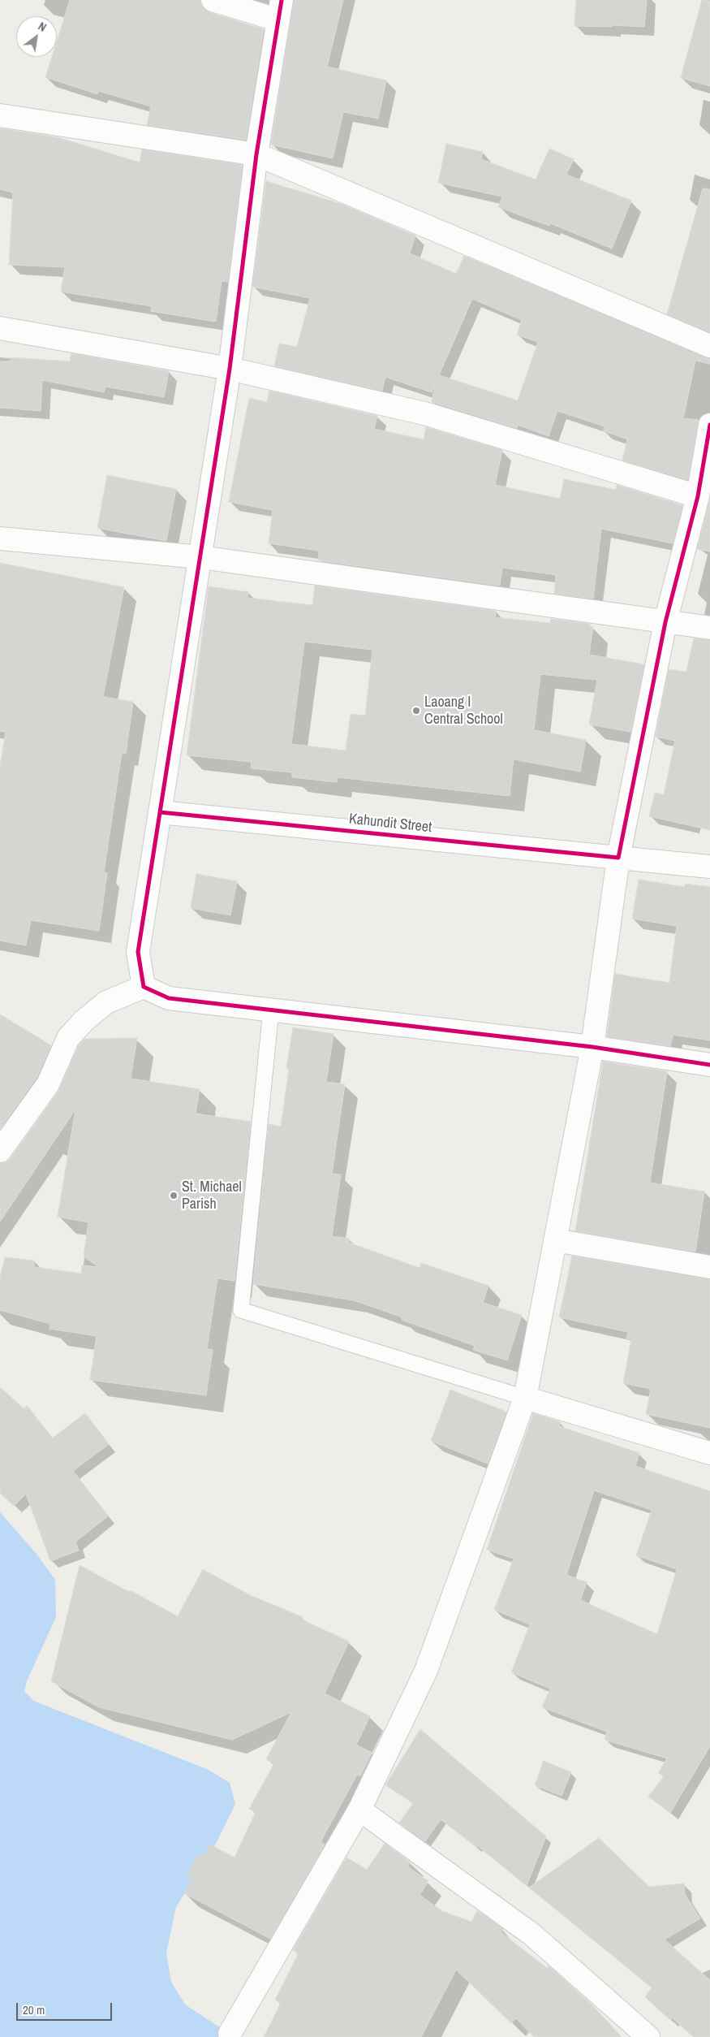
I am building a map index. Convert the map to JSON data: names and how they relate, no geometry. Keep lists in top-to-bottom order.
{
  "streets": {
    "street": ["Kahundit Street"]
  },
  "places": ["Laoang I Central School", "St. Michael Parish"],
  "scale_bar": "20 m",
  "north": "top right"
}
